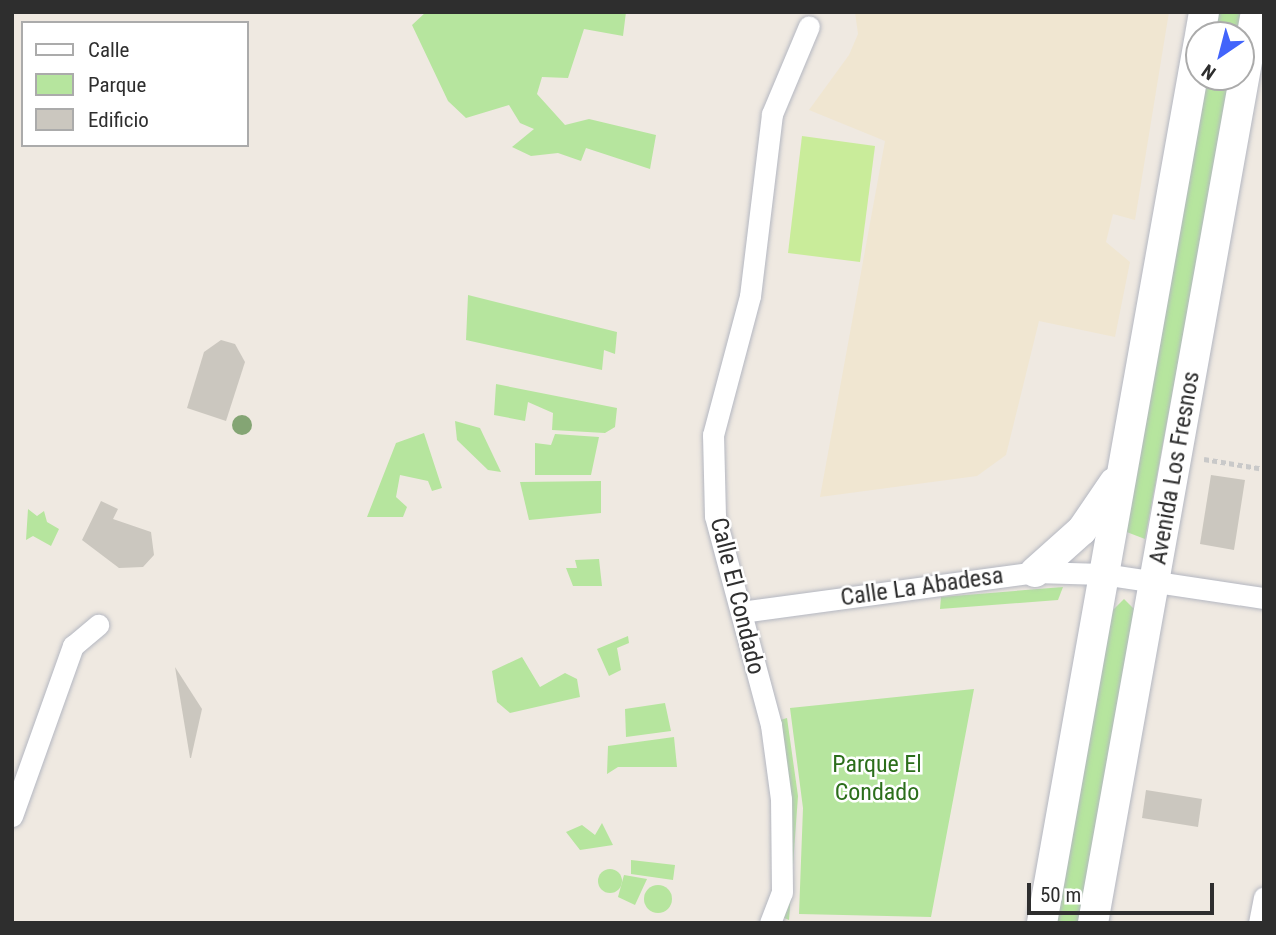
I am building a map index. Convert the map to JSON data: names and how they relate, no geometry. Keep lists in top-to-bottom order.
{
  "streets": {
    "main road": ["Avenida Los Fresnos"],
    "street": ["Calle La Abadesa", "Calle El Condado"]
  },
  "crossings": [
    ["Avenida Los Fresnos", "Calle La Abadesa"],
    ["Calle La Abadesa", "Calle El Condado"]
  ],
  "parks": ["Parque El Condado"],
  "legend": ["Calle", "Parque", "Edificio"],
  "scale_bar": "50 m",
  "north": "bottom left"
}
